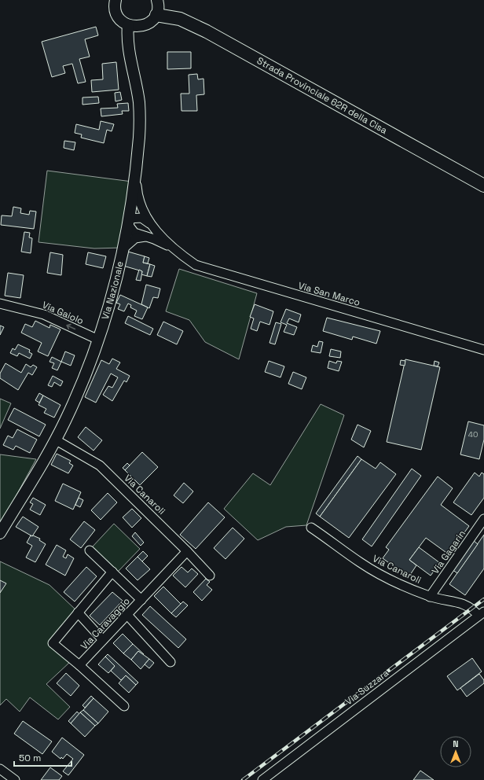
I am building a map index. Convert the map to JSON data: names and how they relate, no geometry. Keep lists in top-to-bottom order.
{
  "streets": {
    "highway": ["Strada Provinciale 62R della Cisa"],
    "main road": ["Via Nazionale"],
    "street": [
      "Via San Marco",
      "Via Gaiolo",
      "Via Canaroli",
      "Via Gagarin",
      "Via Caravaggio",
      "Via Suzzara"
    ]
  },
  "crossings": [
    ["Via Nazionale", "Via San Marco"],
    ["Via Nazionale", "Via Gaiolo"],
    ["Via Nazionale", "Via Canaroli"],
    ["Via Canaroli", "Via Gagarin"],
    ["Via Canaroli", "Via Caravaggio"],
    ["Via Canaroli", "Via Suzzara"]
  ],
  "one_way": ["Via Gaiolo"],
  "house_numbers": ["40"],
  "scale_bar": "50 m",
  "north": "top"
}
